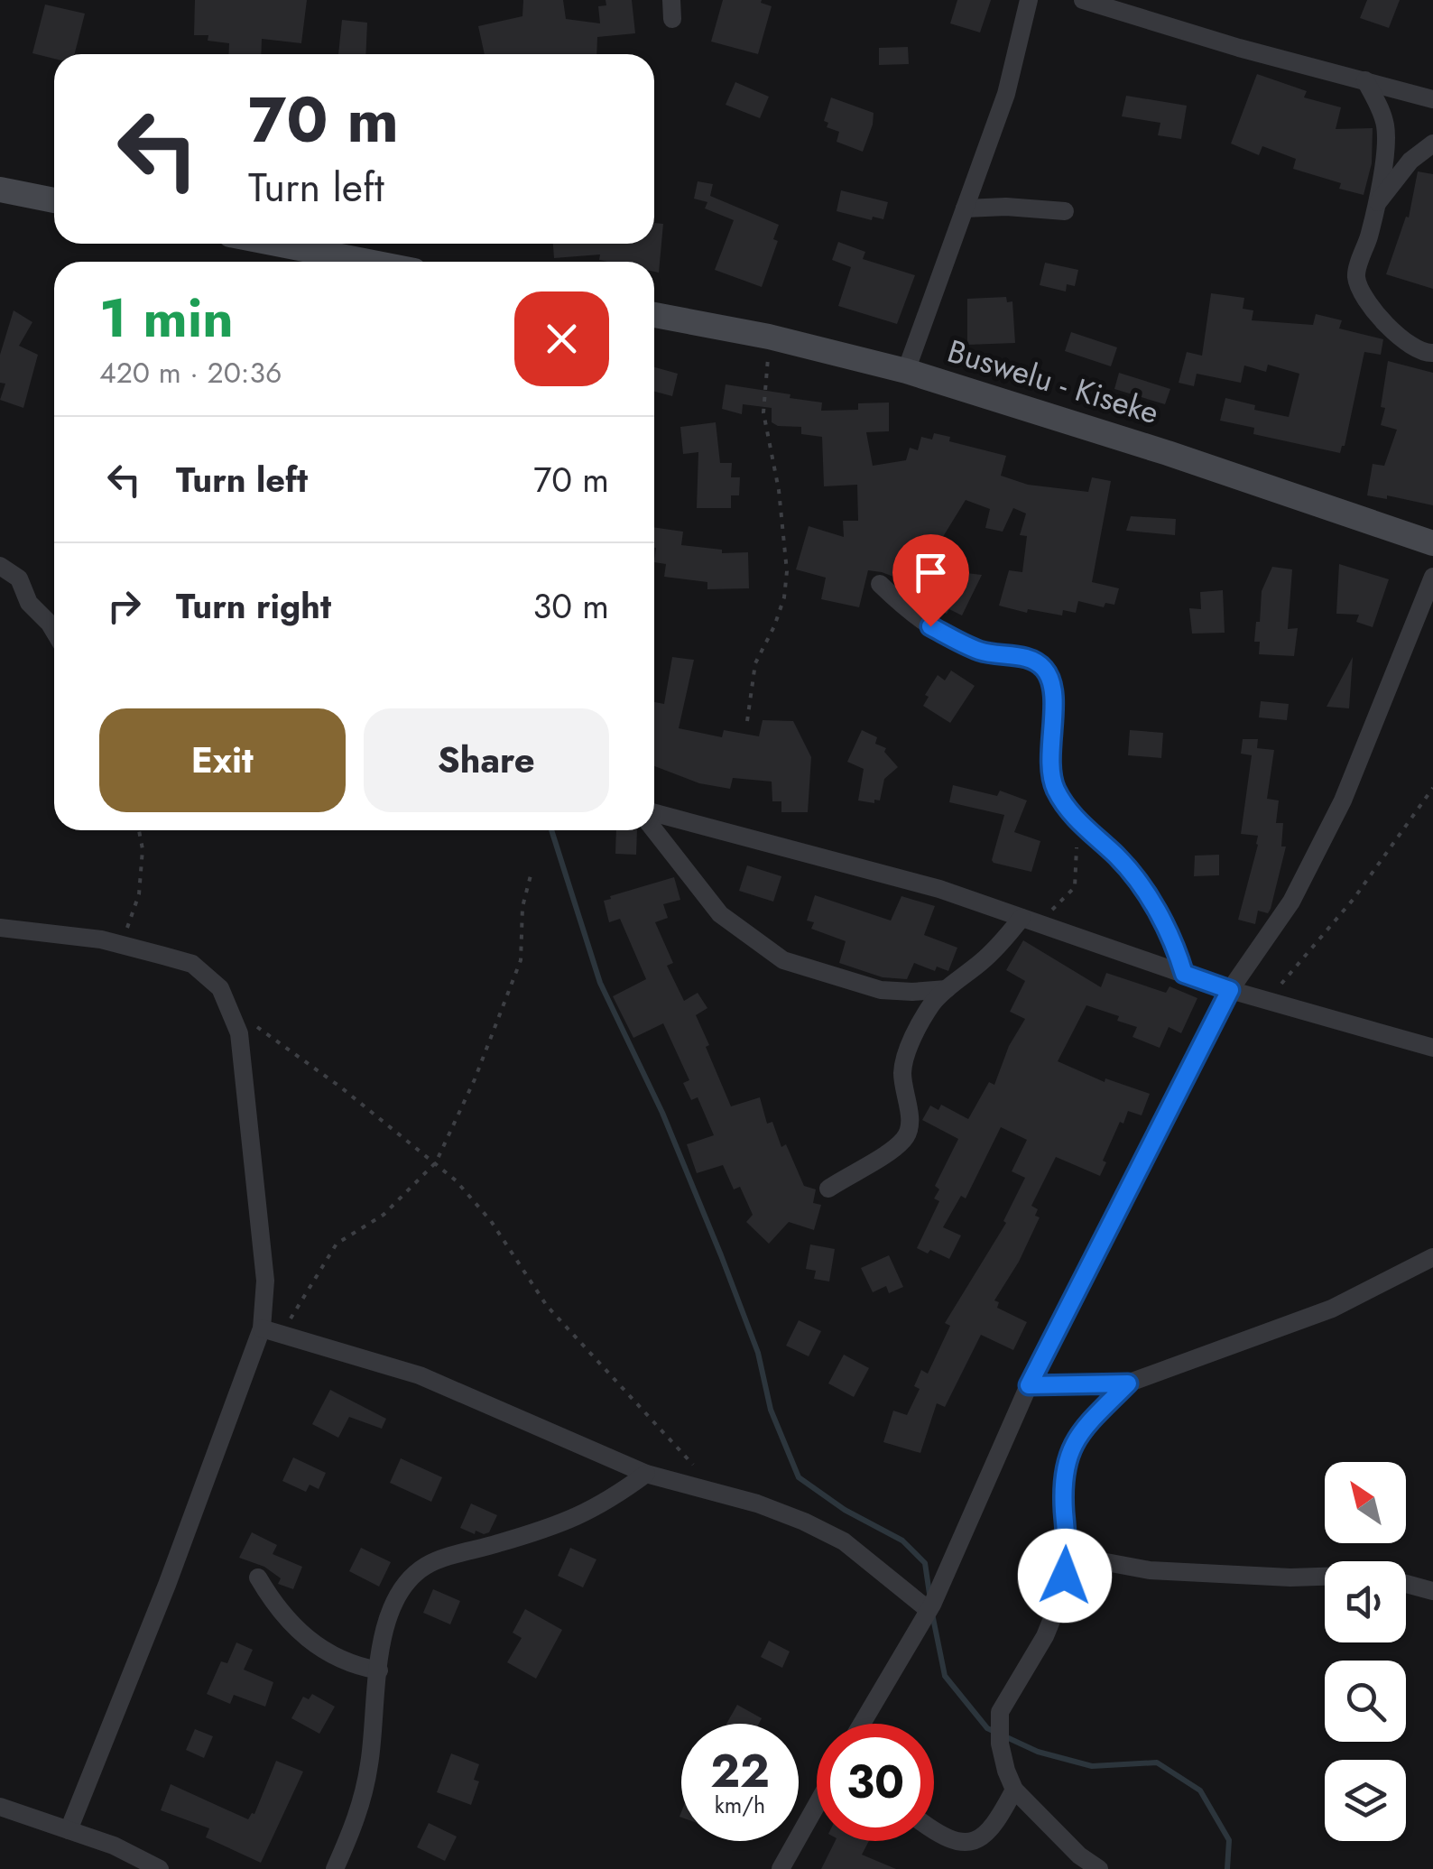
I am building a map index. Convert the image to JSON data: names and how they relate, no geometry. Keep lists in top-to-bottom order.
{
  "streets": {
    "main road": ["Buswelu - Kiseke"]
  },
  "north": "top left",
  "page": {
    "turn": ["70 m", "Turn left"],
    "heading": ["1 min", "420 m · 20:36"],
    "list": [
      {
        "name": "Turn left",
        "value": "70 m"
      },
      {
        "name": "Turn right",
        "value": "30 m"
      }
    ],
    "buttons": ["Exit", "Share"],
    "speed": "22 km/h",
    "limit": "30"
  }
}
